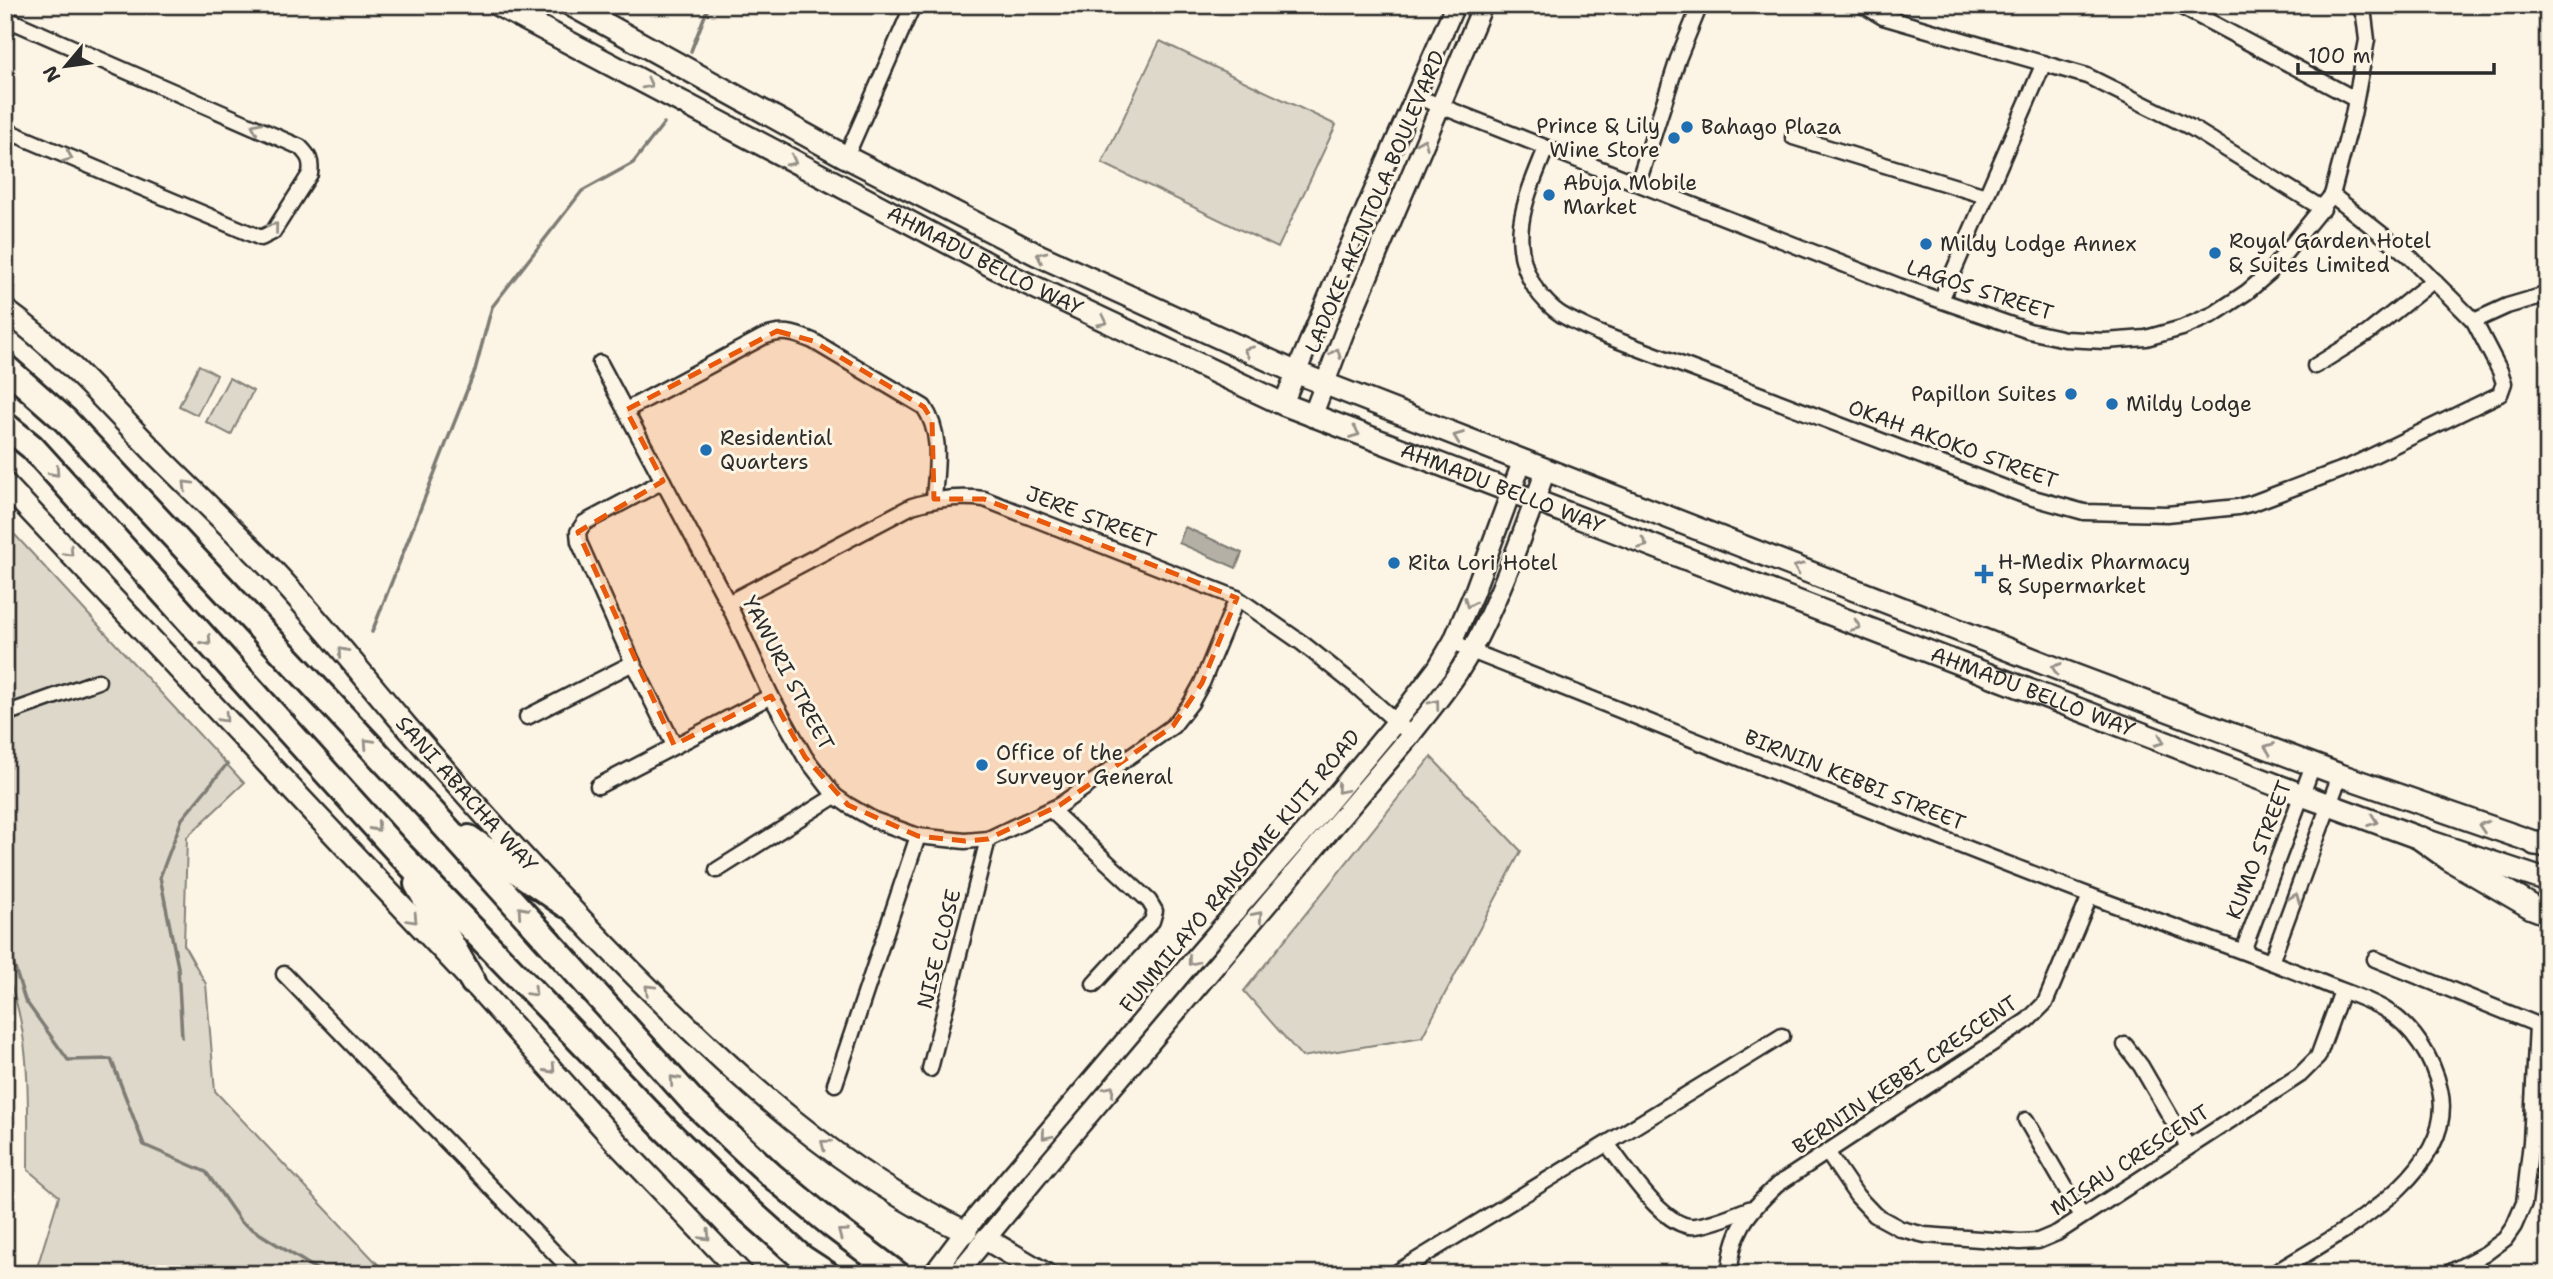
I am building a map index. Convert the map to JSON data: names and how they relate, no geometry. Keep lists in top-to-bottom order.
{
  "streets": {
    "highway": ["SANI ABACHA WAY"],
    "main road": ["AHMADU BELLO WAY"],
    "street": [
      "LADOKE AKINTOLA BOULEVARD",
      "LAGOS STREET",
      "OKAH AKOKO STREET",
      "JERE STREET",
      "YAWURI STREET",
      "BIRNIN KEBBI STREET",
      "KUMO STREET",
      "FUNMILAYO RANSOME KUTI ROAD",
      "NISE CLOSE",
      "BERNIN KEBBI CRESCENT",
      "MISAU CRESCENT"
    ]
  },
  "crossings": [
    ["LADOKE AKINTOLA BOULEVARD", "AHMADU BELLO WAY"],
    ["LADOKE AKINTOLA BOULEVARD", "LAGOS STREET"],
    ["AHMADU BELLO WAY", "KUMO STREET"],
    ["AHMADU BELLO WAY", "FUNMILAYO RANSOME KUTI ROAD"],
    ["LAGOS STREET", "OKAH AKOKO STREET"],
    ["JERE STREET", "YAWURI STREET"],
    ["JERE STREET", "FUNMILAYO RANSOME KUTI ROAD"],
    ["YAWURI STREET", "NISE CLOSE"],
    ["BIRNIN KEBBI STREET", "KUMO STREET"],
    ["BIRNIN KEBBI STREET", "FUNMILAYO RANSOME KUTI ROAD"],
    ["BIRNIN KEBBI STREET", "BERNIN KEBBI CRESCENT"],
    ["SANI ABACHA WAY", "FUNMILAYO RANSOME KUTI ROAD"],
    ["BERNIN KEBBI CRESCENT", "MISAU CRESCENT"]
  ],
  "places": {
    "other": [
      "Bahago Plaza",
      "Prince & Lily Wine Store",
      "Abuja Mobile Market",
      "Mildy Lodge Annex",
      "Royal Garden Hotel & Suites Limited",
      "Papillon Suites",
      "Mildy Lodge",
      "Residential Quarters",
      "Rita Lori Hotel",
      "Office of the Surveyor General"
    ],
    "health": ["H-Medix Pharmacy & Supermarket"]
  },
  "scale_bar": "100 m",
  "north": "bottom left"
}
